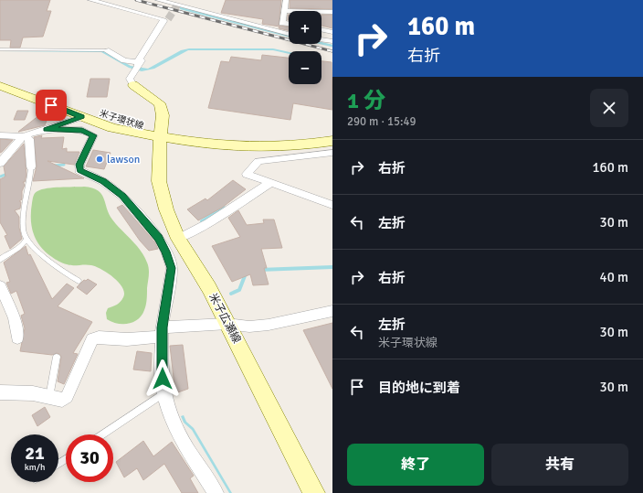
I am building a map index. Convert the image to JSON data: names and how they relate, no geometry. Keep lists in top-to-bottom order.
{
  "streets": {
    "main road": ["米子環状線", "米子広瀬線"]
  },
  "crossings": [
    ["米子環状線", "米子広瀬線"]
  ],
  "places": ["lawson"],
  "page": {
    "turn": ["160 m", "右折"],
    "map_buttons": ["+", "−"],
    "heading": ["1 分", "290 m · 15:49"],
    "list": [
      {
        "name": "右折",
        "value": "160 m"
      },
      {
        "name": "左折",
        "value": "30 m"
      },
      {
        "name": "右折",
        "value": "40 m"
      },
      {
        "name": "左折",
        "note": "米子環状線",
        "value": "30 m"
      },
      {
        "name": "目的地に到着",
        "value": "30 m"
      }
    ],
    "speed": "21 km/h",
    "limit": "30",
    "buttons": ["終了", "共有"]
  }
}
